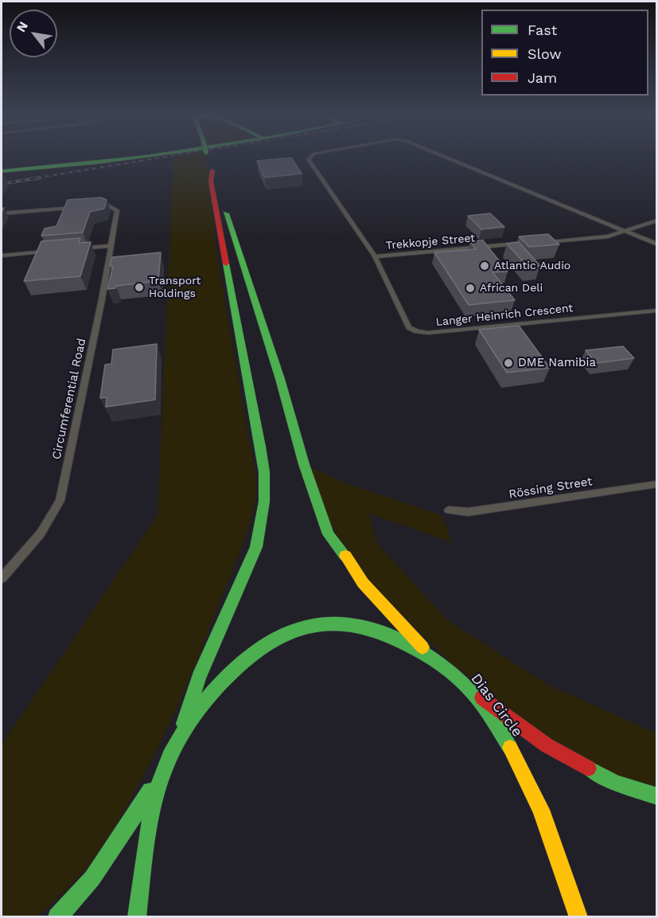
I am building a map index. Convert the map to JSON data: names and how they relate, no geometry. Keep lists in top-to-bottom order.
{
  "streets": {
    "main road": ["Dias Circle"],
    "street": [
      "Trekkopje Street",
      "Langer Heinrich Crescent",
      "Circumferential Road",
      "Rössing Street"
    ]
  },
  "crossings": [
    ["Trekkopje Street", "Langer Heinrich Crescent"]
  ],
  "places": [
    "Atlantic Audio",
    "Transport Holdings",
    "African Deli",
    "DME Namibia"
  ],
  "legend": ["Fast", "Slow", "Jam"],
  "north": "top left"
}
